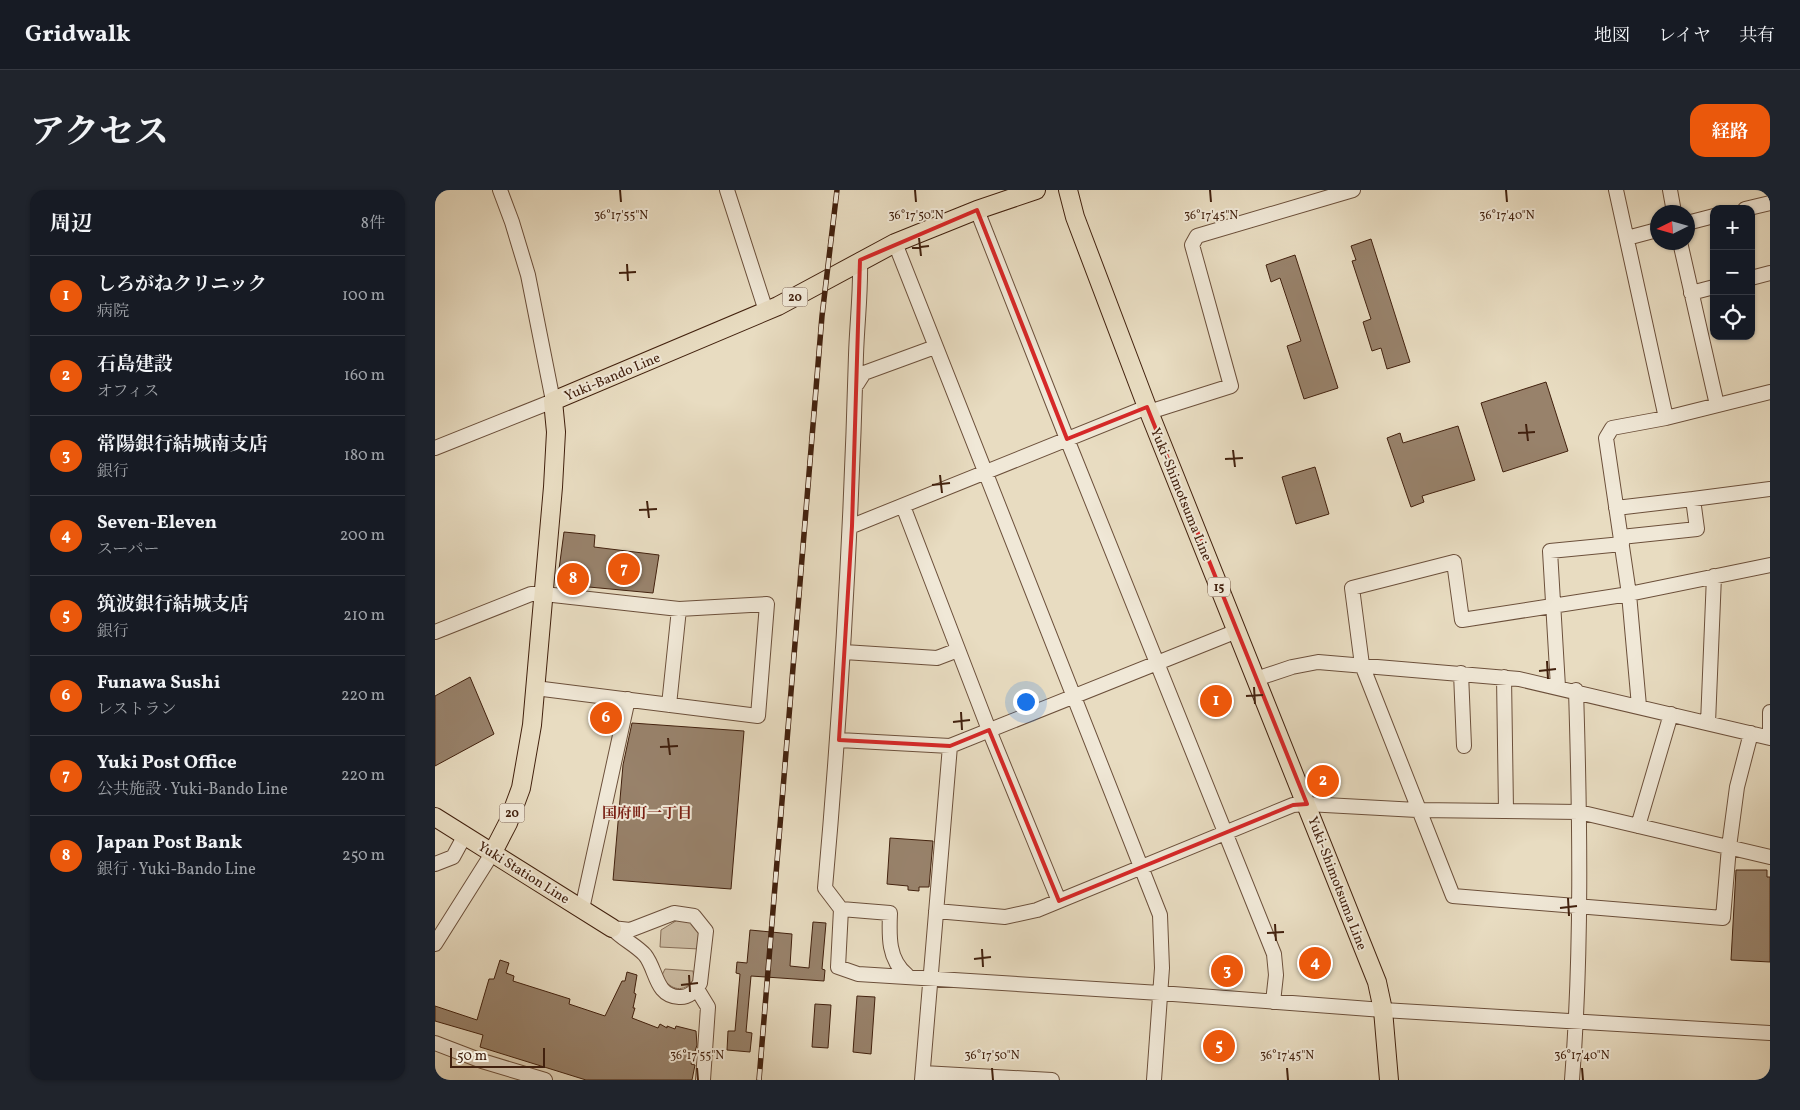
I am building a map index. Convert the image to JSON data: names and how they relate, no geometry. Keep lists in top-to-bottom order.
{
  "streets": {
    "main road": [
      "20",
      "Yuki-Bando Line",
      "Yuki-Shimotsuma Line",
      "15",
      "Yuki Station Line"
    ]
  },
  "crossings": [
    ["Yuki-Bando Line", "Yuki Station Line"]
  ],
  "districts": ["国府町一丁目"],
  "scale_bar": "50 m",
  "north": "left",
  "page": {
    "header": "Gridwalk",
    "nav": ["地図", "レイヤ", "共有"],
    "title": "アクセス",
    "buttons": "経路",
    "heading": ["周辺", "8件"],
    "map_buttons": ["+", "−"],
    "list": [
      {
        "mark": "1",
        "name": "しろがねクリニック",
        "note": "病院",
        "value": "100 m"
      },
      {
        "mark": "2",
        "name": "石島建設",
        "note": "オフィス",
        "value": "160 m"
      },
      {
        "mark": "3",
        "name": "常陽銀行結城南支店",
        "note": "銀行",
        "value": "180 m"
      },
      {
        "mark": "4",
        "name": "Seven-Eleven",
        "note": "スーパー",
        "value": "200 m"
      },
      {
        "mark": "5",
        "name": "筑波銀行結城支店",
        "note": "銀行",
        "value": "210 m"
      },
      {
        "mark": "6",
        "name": "Funawa Sushi",
        "note": "レストラン",
        "value": "220 m"
      },
      {
        "mark": "7",
        "name": "Yuki Post Office",
        "note": "公共施設 · Yuki-Bando Line",
        "value": "220 m"
      },
      {
        "mark": "8",
        "name": "Japan Post Bank",
        "note": "銀行 · Yuki-Bando Line",
        "value": "250 m"
      }
    ],
    "pins": [
      "7",
      "8",
      "1",
      "6",
      "2",
      "4",
      "3",
      "5"
    ],
    "scale": "50 m"
  },
  "coordinates": [
    "36°17'55\"N",
    "36°17'50\"N",
    "36°17'45\"N",
    "36°17'40\"N"
  ]
}
